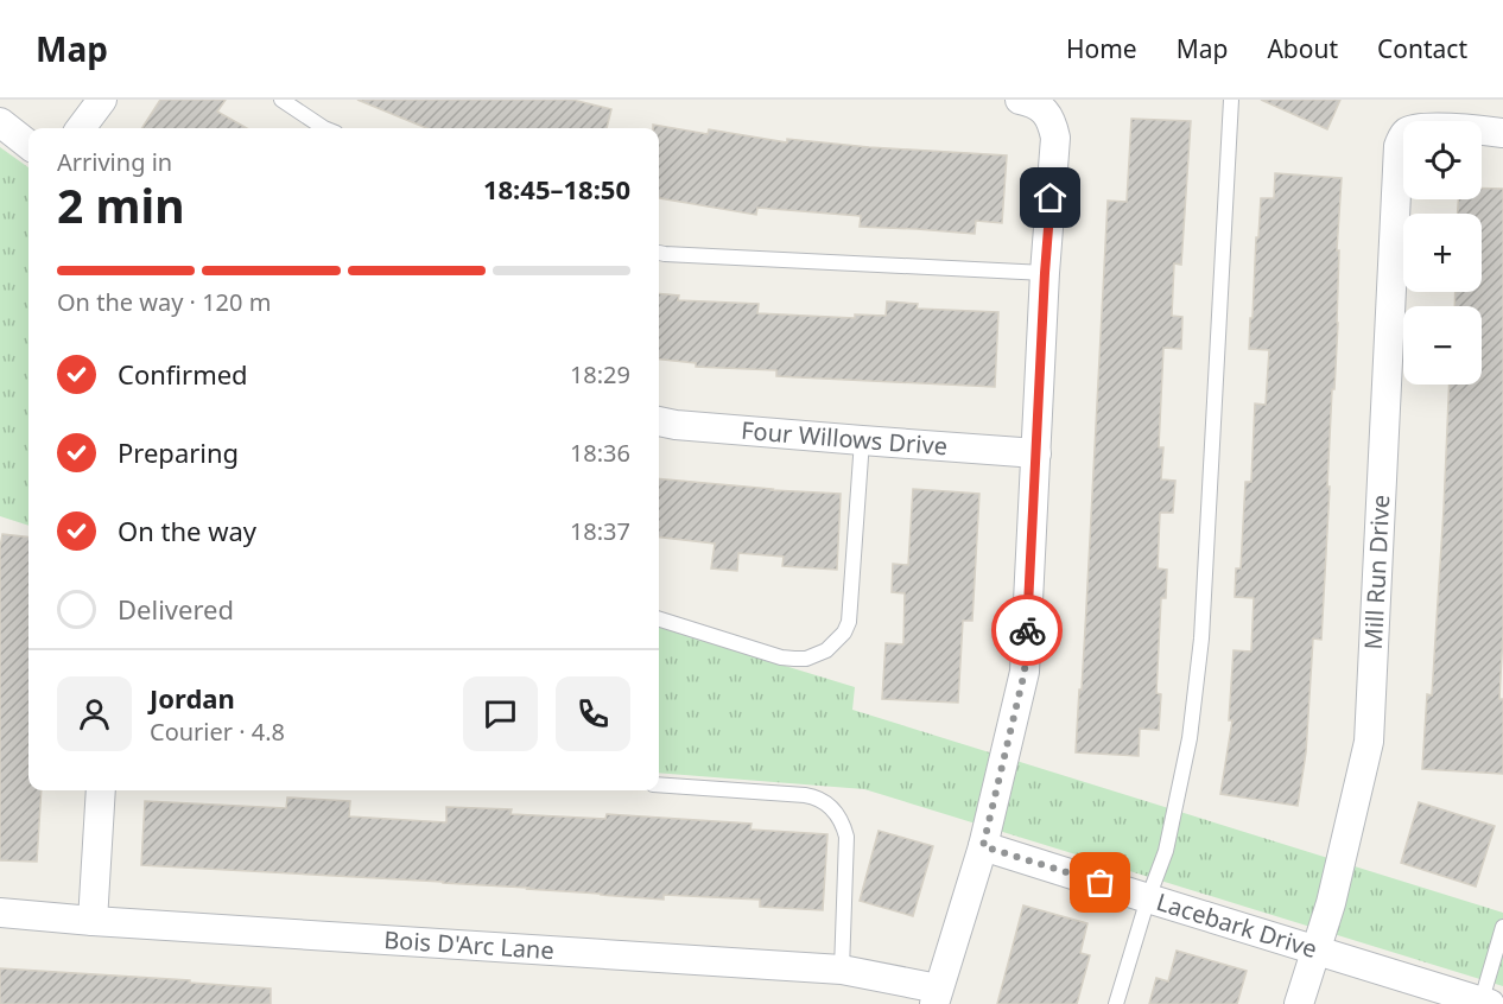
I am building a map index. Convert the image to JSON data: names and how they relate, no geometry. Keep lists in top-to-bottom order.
{
  "streets": {
    "street": [
      "Four Willows Drive",
      "Mill Run Drive",
      "Lacebark Drive",
      "Bois D'Arc Lane"
    ]
  },
  "crossings": [
    ["Mill Run Drive", "Lacebark Drive"]
  ],
  "page": {
    "header": "Map",
    "nav": [
      "Home",
      "Map",
      "About",
      "Contact"
    ],
    "map_buttons": ["+", "−"],
    "heading": ["2 min", "Arriving in", "18:45–18:50"],
    "panel": ["Jordan", "Courier · 4.8"],
    "bar": "On the way · 120 m",
    "list": [
      ["Confirmed", "18:29"],
      ["Preparing", "18:36"],
      ["On the way", "18:37"],
      "Delivered"
    ]
  }
}
